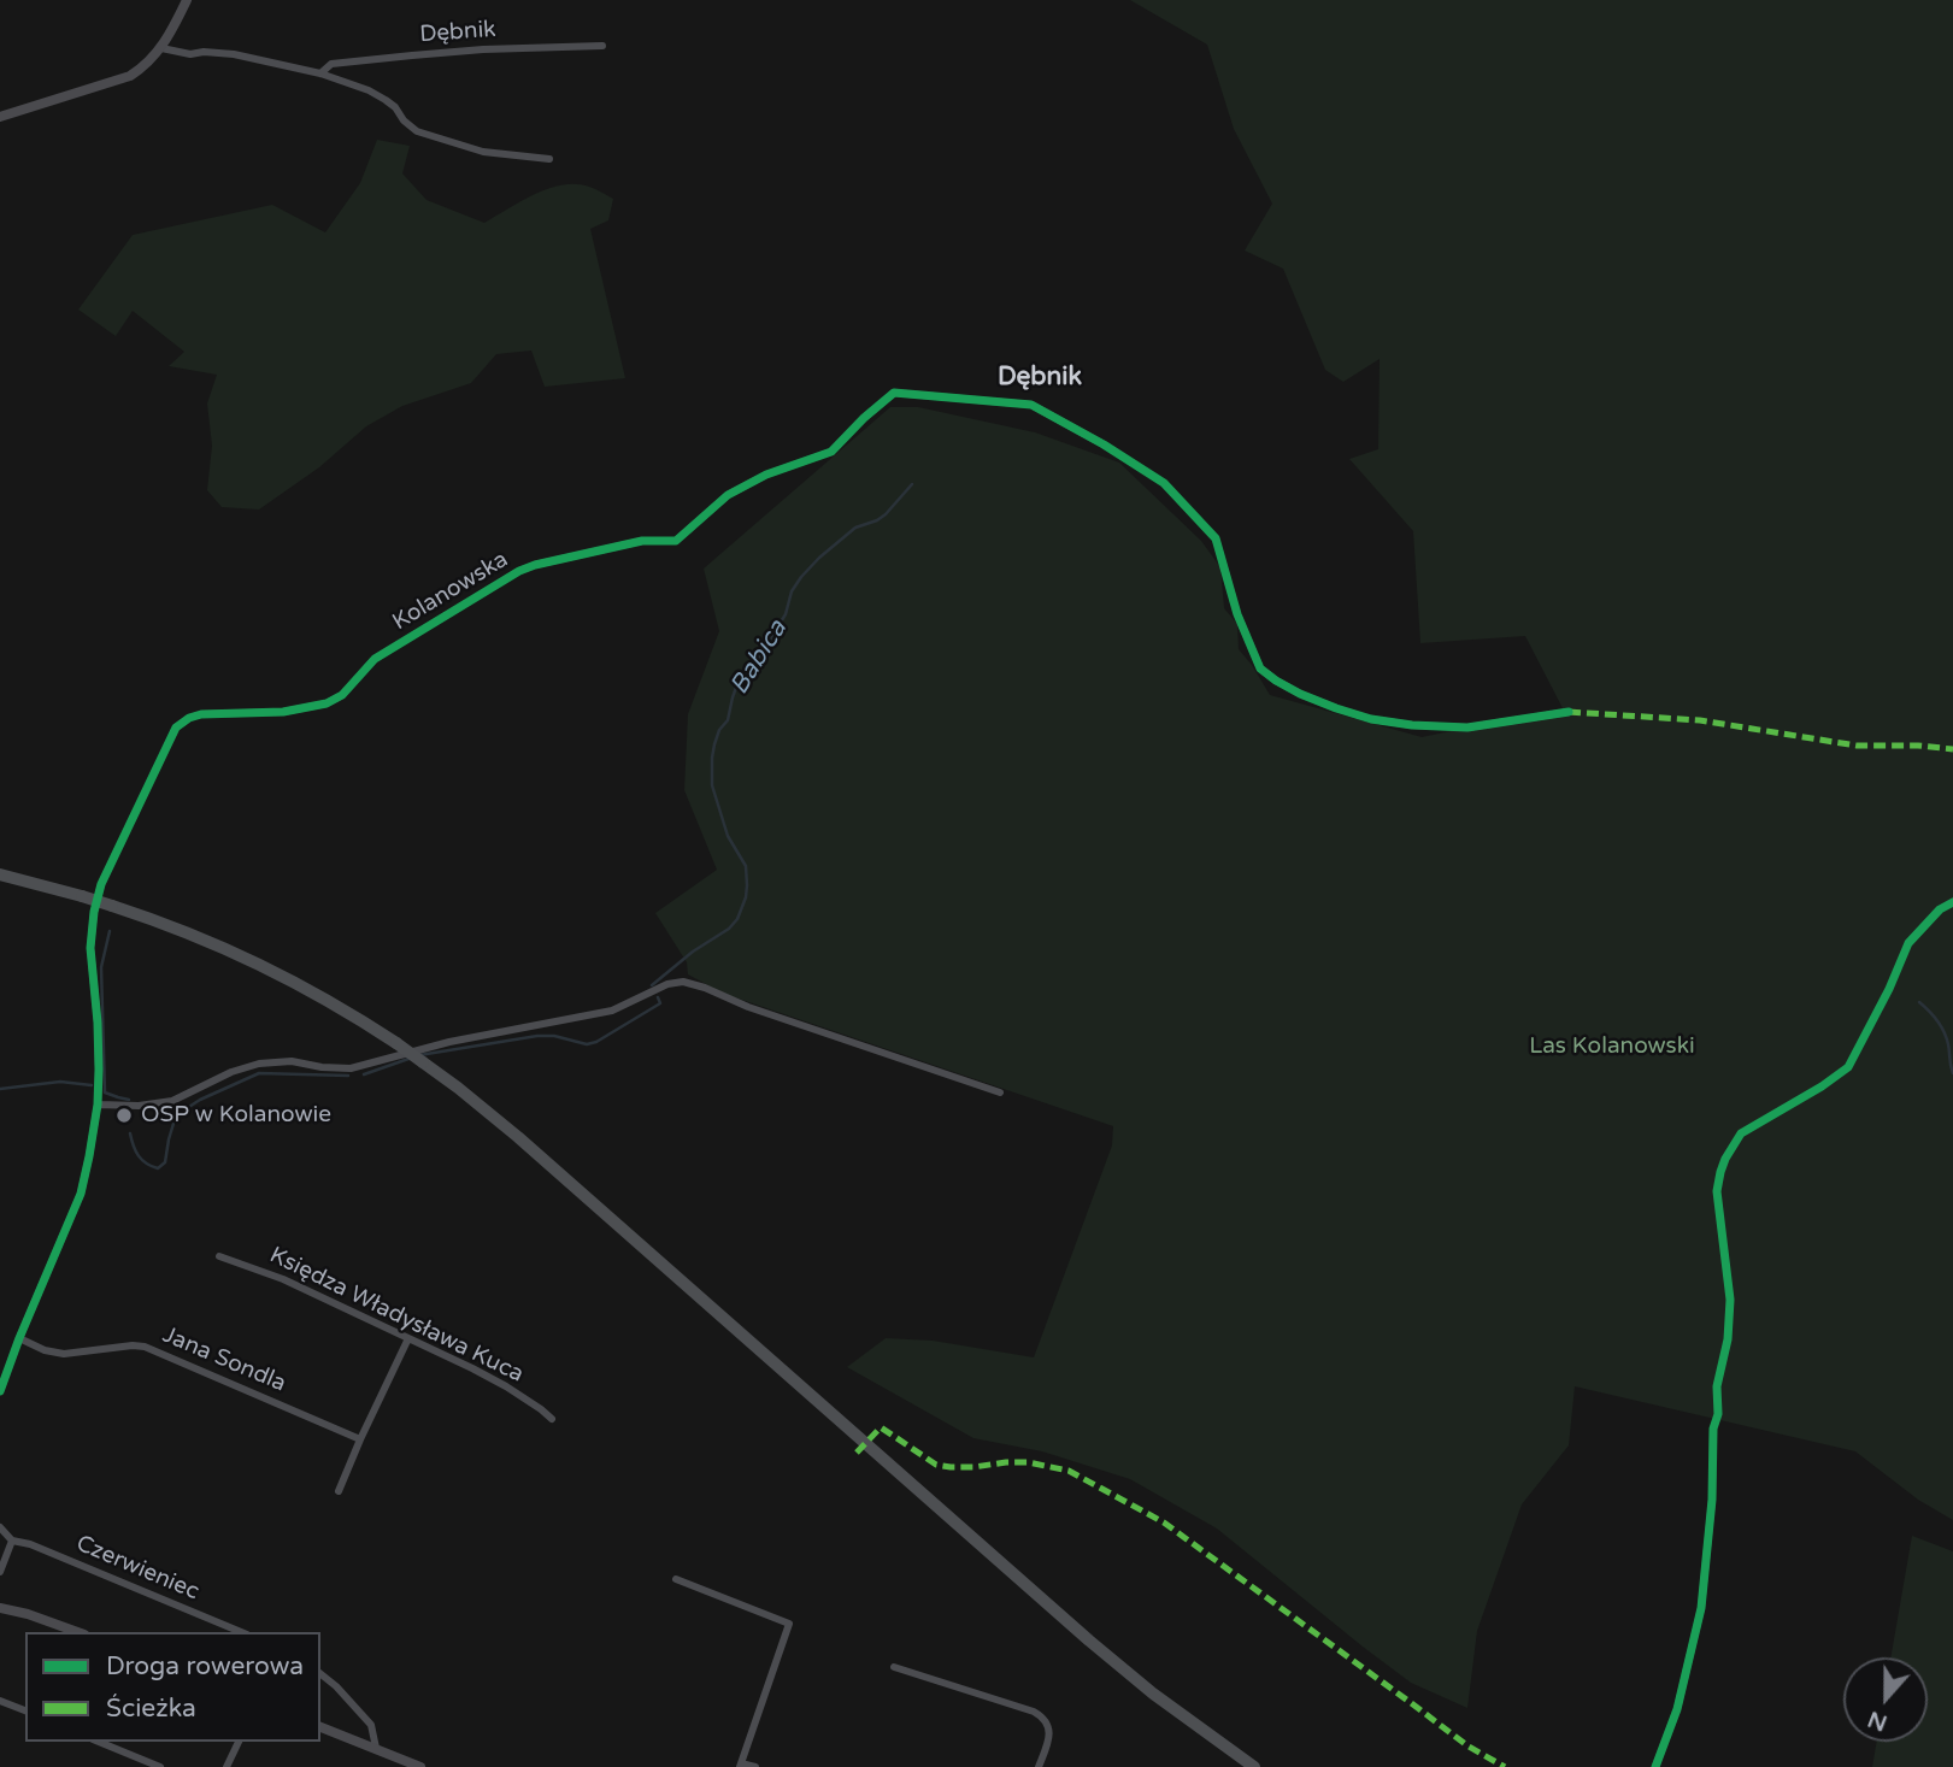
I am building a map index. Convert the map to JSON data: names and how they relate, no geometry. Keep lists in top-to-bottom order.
{
  "streets": {
    "street": [
      "Dębnik",
      "Kolanowska",
      "Księdza Władysława Kuca",
      "Jana Sondla",
      "Czerwieniec"
    ]
  },
  "crossings": [
    ["Kolanowska", "Jana Sondla"]
  ],
  "districts": ["Dębnik"],
  "water": ["Babica"],
  "parks": ["Las Kolanowski"],
  "places": ["OSP w Kolanowie"],
  "legend": ["Droga rowerowa", "Ścieżka"],
  "north": "bottom"
}
